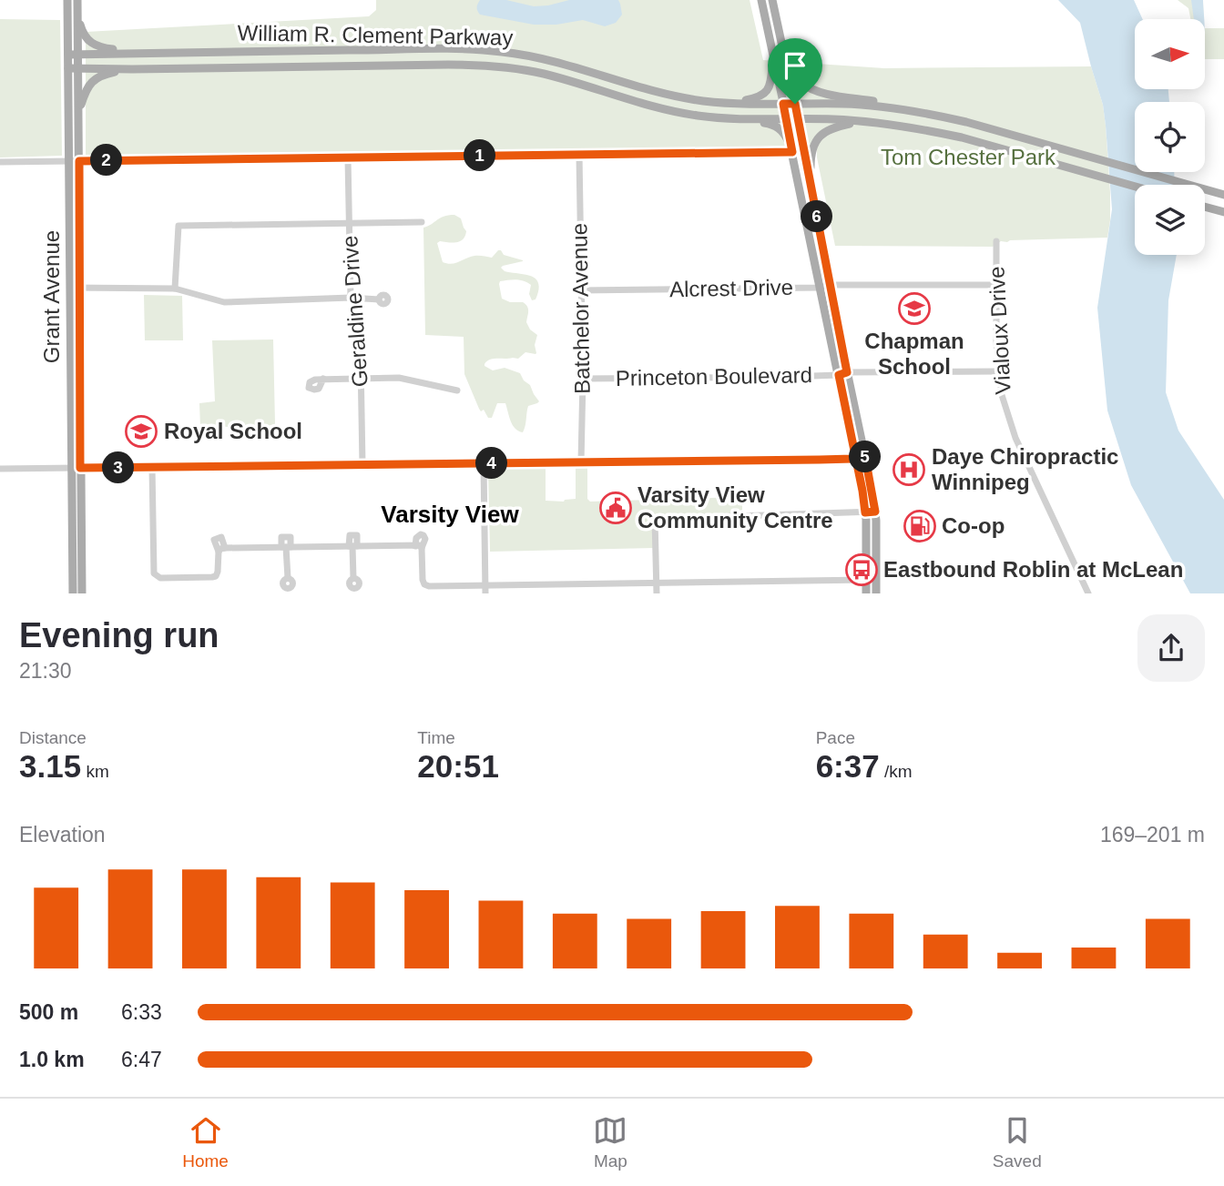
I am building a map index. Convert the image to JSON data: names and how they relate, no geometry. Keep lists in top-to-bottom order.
{
  "streets": {
    "main road": ["William R. Clement Parkway", "Grant Avenue"],
    "street": [
      "Alcrest Drive",
      "Batchelor Avenue",
      "Geraldine Drive",
      "Vialoux Drive",
      "Princeton Boulevard"
    ]
  },
  "crossings": [
    ["William R. Clement Parkway", "Grant Avenue"],
    ["Alcrest Drive", "Batchelor Avenue"],
    ["Alcrest Drive", "Vialoux Drive"],
    ["Batchelor Avenue", "Princeton Boulevard"],
    ["Vialoux Drive", "Princeton Boulevard"]
  ],
  "districts": ["Varsity View"],
  "parks": ["Tom Chester Park"],
  "places": {
    "school or university": ["Chapman School", "Royal School"],
    "hospital": ["Daye Chiropractic Winnipeg"],
    "public building": ["Varsity View Community Centre"],
    "fuel station": ["Co-op"],
    "bus stop": ["Eastbound Roblin at McLean"]
  },
  "north": "right",
  "page": {
    "pins": [
      "1",
      "2",
      "6",
      "5",
      "4",
      "3"
    ],
    "heading": ["Evening run", "21:30"],
    "stats": [
      ["Distance", "3.15 km"],
      ["Time", "20:51"],
      ["Pace", "6:37 /km"]
    ],
    "chart": ["Elevation", "169–201 m"],
    "list": [
      {
        "name": "500 m",
        "note": "6:33"
      },
      {
        "name": "1.0 km",
        "note": "6:47"
      }
    ],
    "tabs": ["Home", "Map", "Saved"]
  }
}
